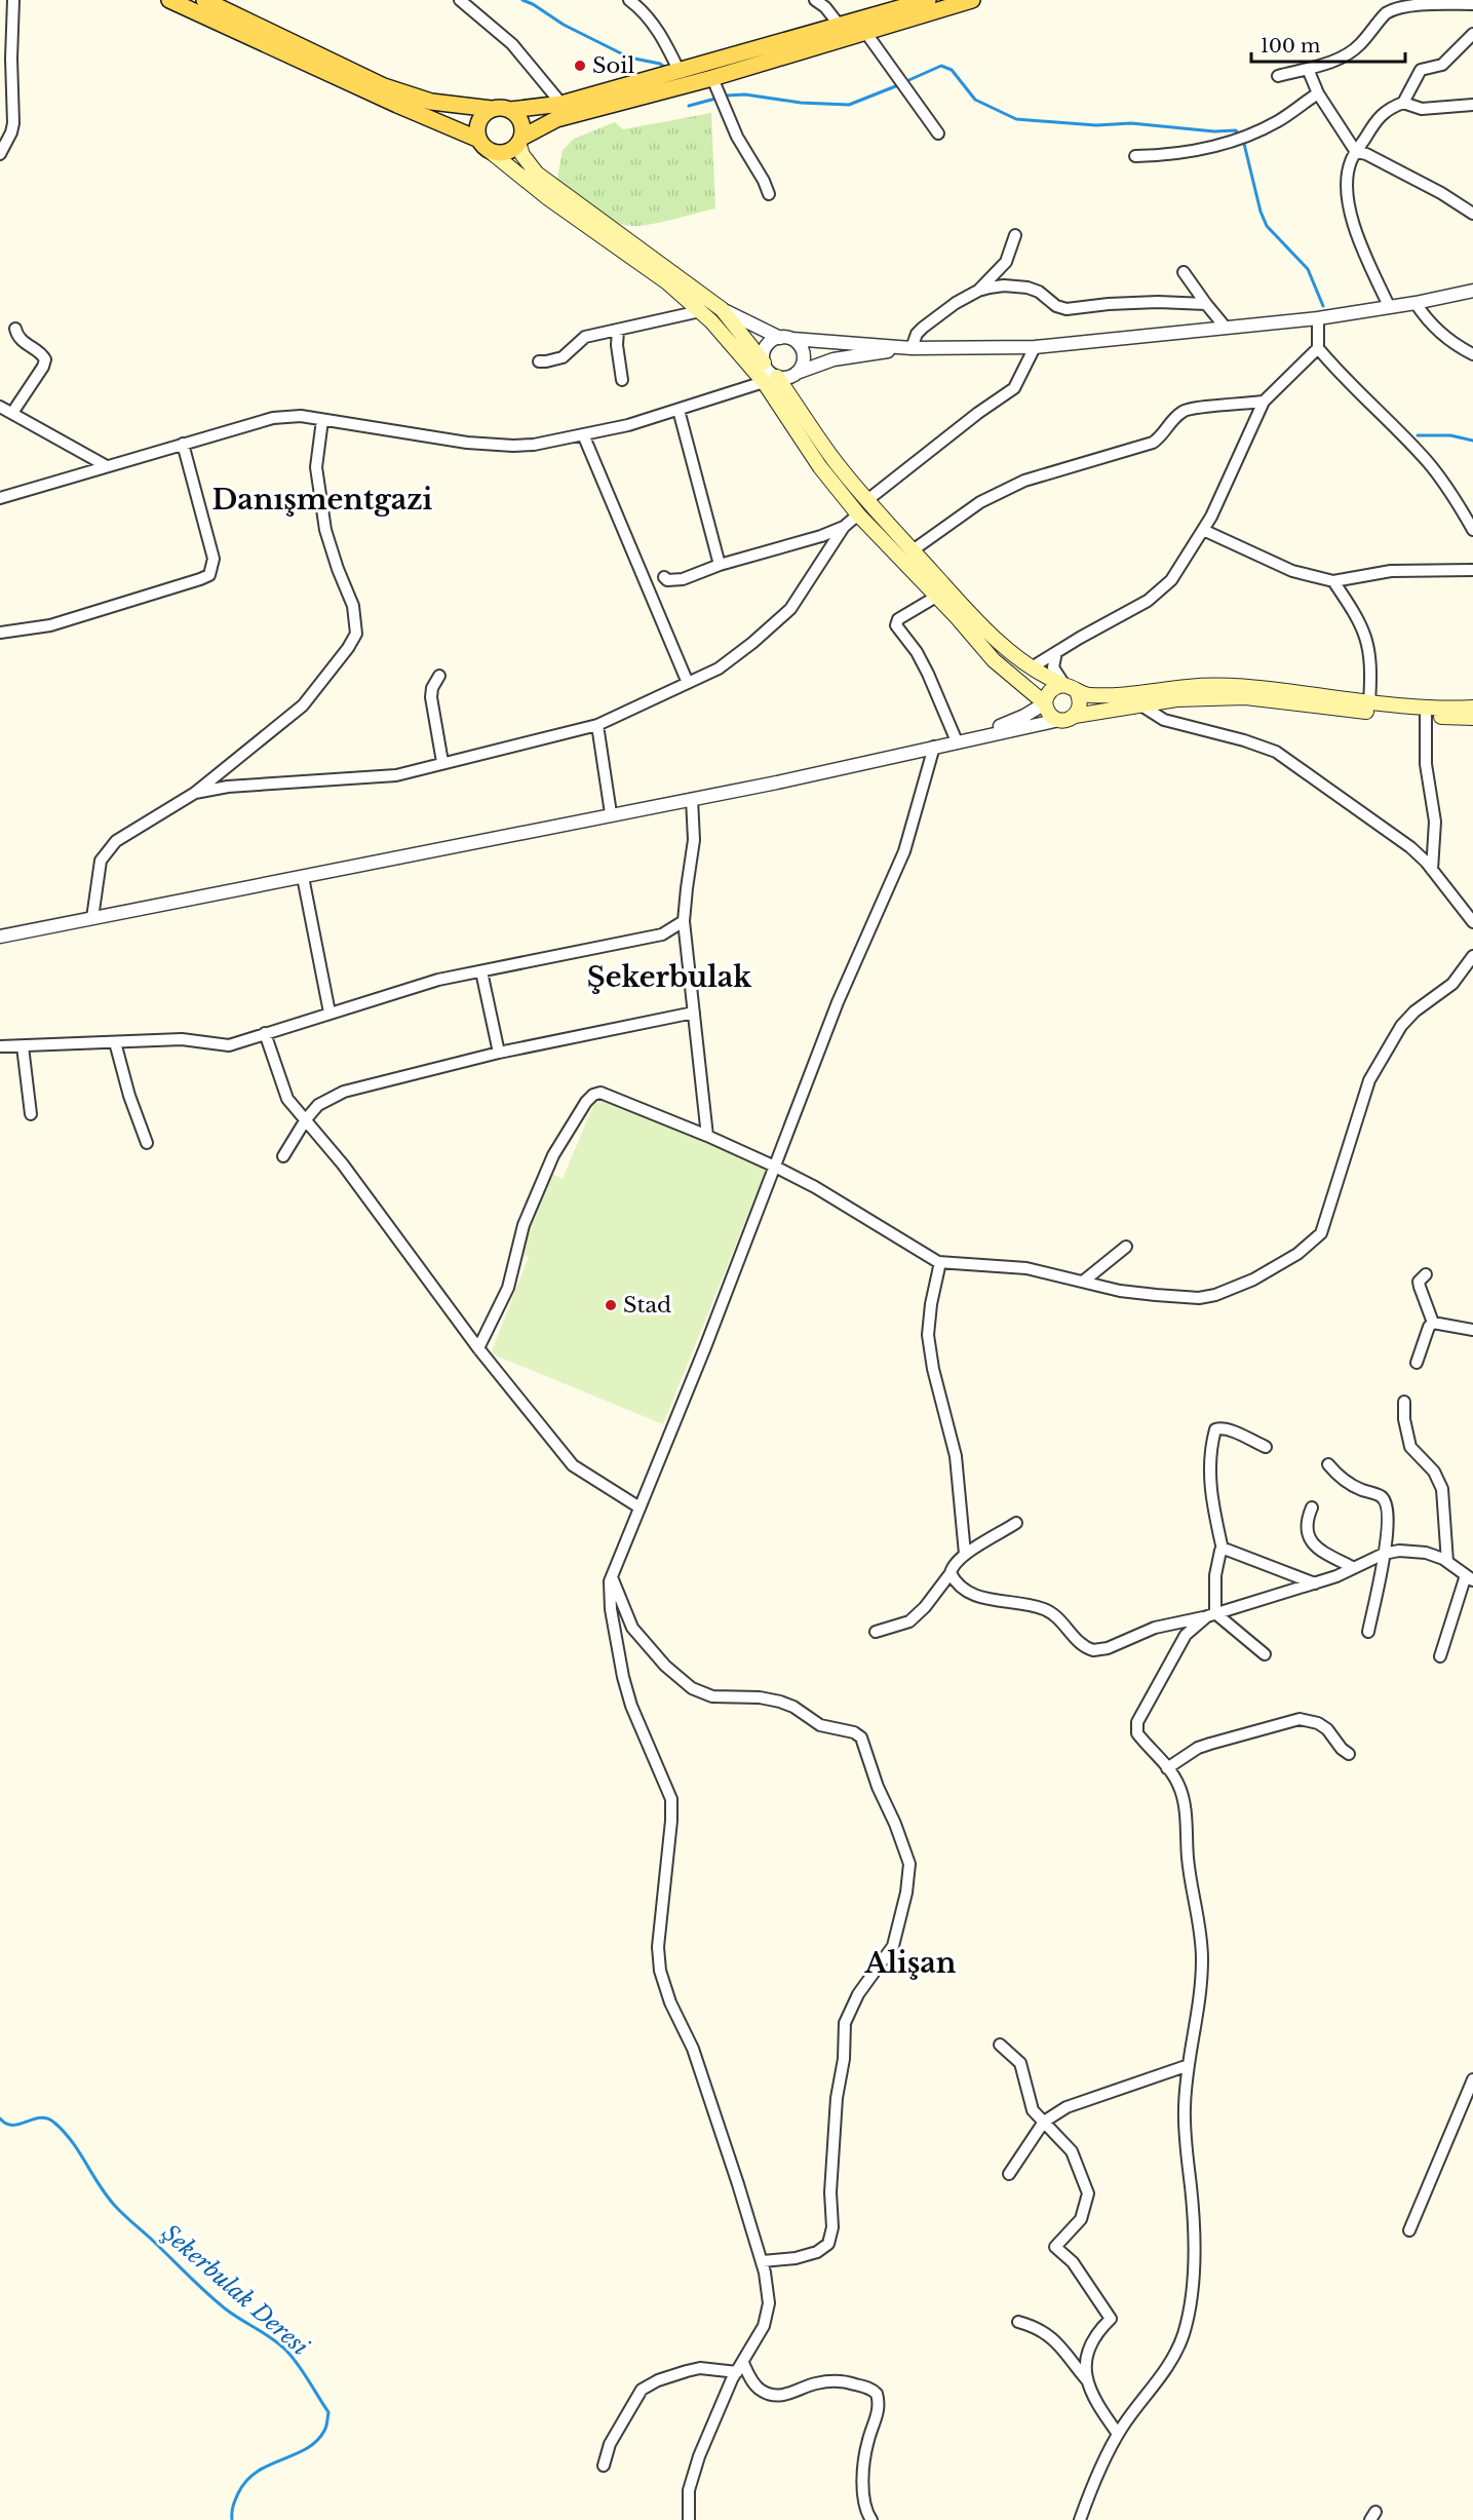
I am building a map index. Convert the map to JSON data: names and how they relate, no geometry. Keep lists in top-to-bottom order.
{
  "districts": ["Danışmentgazi", "Şekerbulak", "Alişan"],
  "water": ["Şekerbulak Deresi"],
  "places": ["Soil", "Stad"],
  "scale_bar": "100 m"
}
